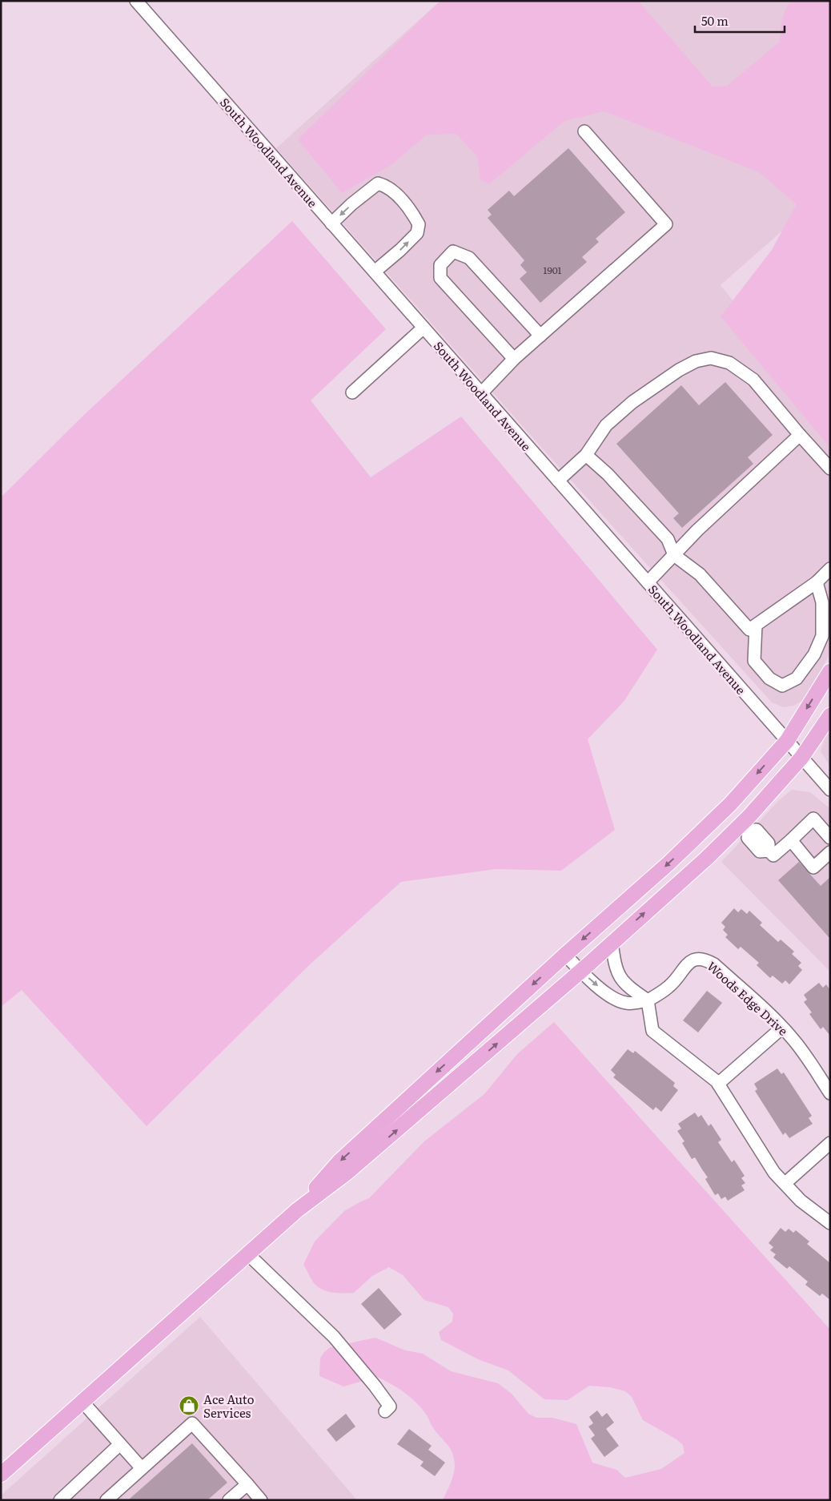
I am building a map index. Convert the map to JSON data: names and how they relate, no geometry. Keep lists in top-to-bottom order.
{
  "streets": {
    "street": ["South Woodland Avenue", "Woods Edge Drive"]
  },
  "places": {
    "shop": ["Ace Auto Services"]
  },
  "house_numbers": ["1901"],
  "scale_bar": "50 m"
}
